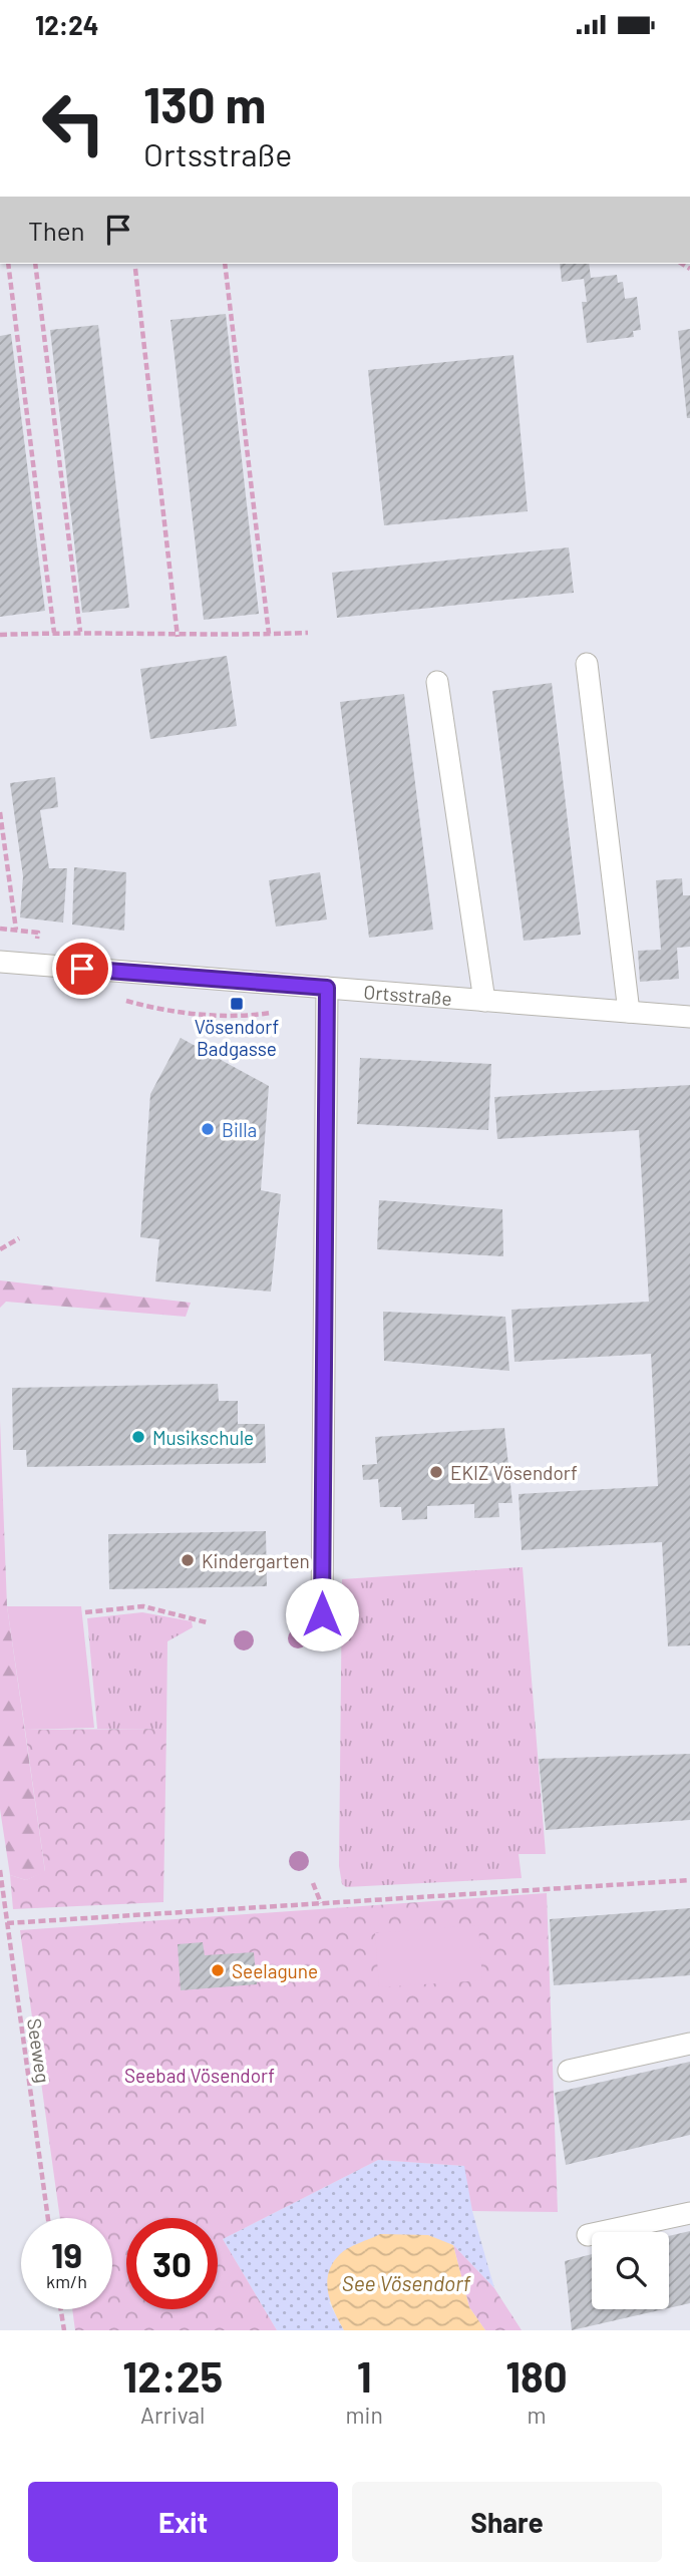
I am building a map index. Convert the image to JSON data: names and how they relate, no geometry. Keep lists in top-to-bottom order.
{
  "streets": {
    "street": ["Ortsstraße"],
    "path": ["Seeweg"]
  },
  "water": ["See Vösendorf"],
  "parks": ["Seebad Vösendorf"],
  "places": {
    "transit": ["Vösendorf Badgasse"],
    "other": [
      "Billa",
      "Musikschule",
      "EKIZ Vösendorf",
      "Kindergarten",
      "Seelagune"
    ]
  },
  "page": {
    "status": "12:24",
    "turn": ["130 m", "Ortsstraße"],
    "then": "Then",
    "speed": "19 km/h",
    "limit": "30",
    "eta": [
      "12:25",
      "Arrival",
      "1",
      "min",
      "180",
      "m"
    ],
    "buttons": ["Exit", "Share"]
  }
}
